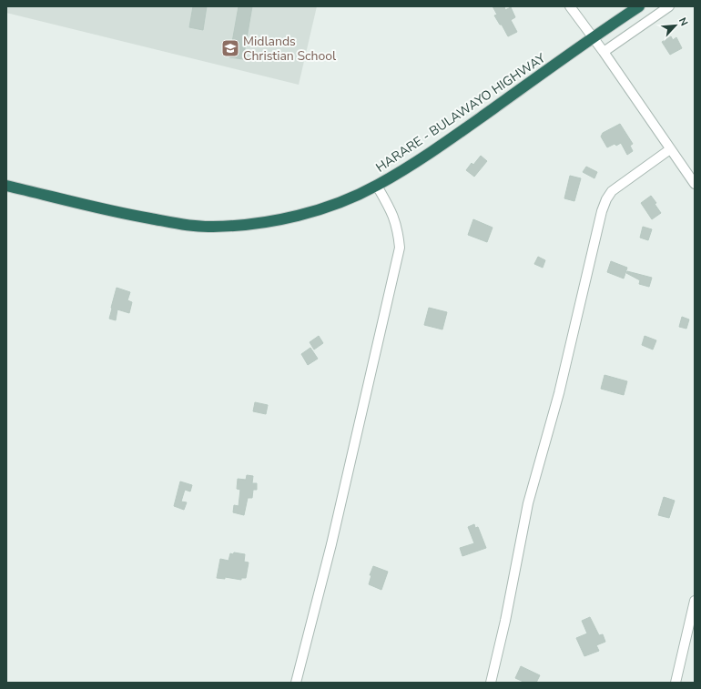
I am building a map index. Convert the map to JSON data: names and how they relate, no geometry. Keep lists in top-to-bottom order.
{
  "streets": {
    "highway": ["HARARE - BULAWAYO HIGHWAY"]
  },
  "places": {
    "school or university": ["Midlands Christian School"]
  },
  "north": "top right"
}
